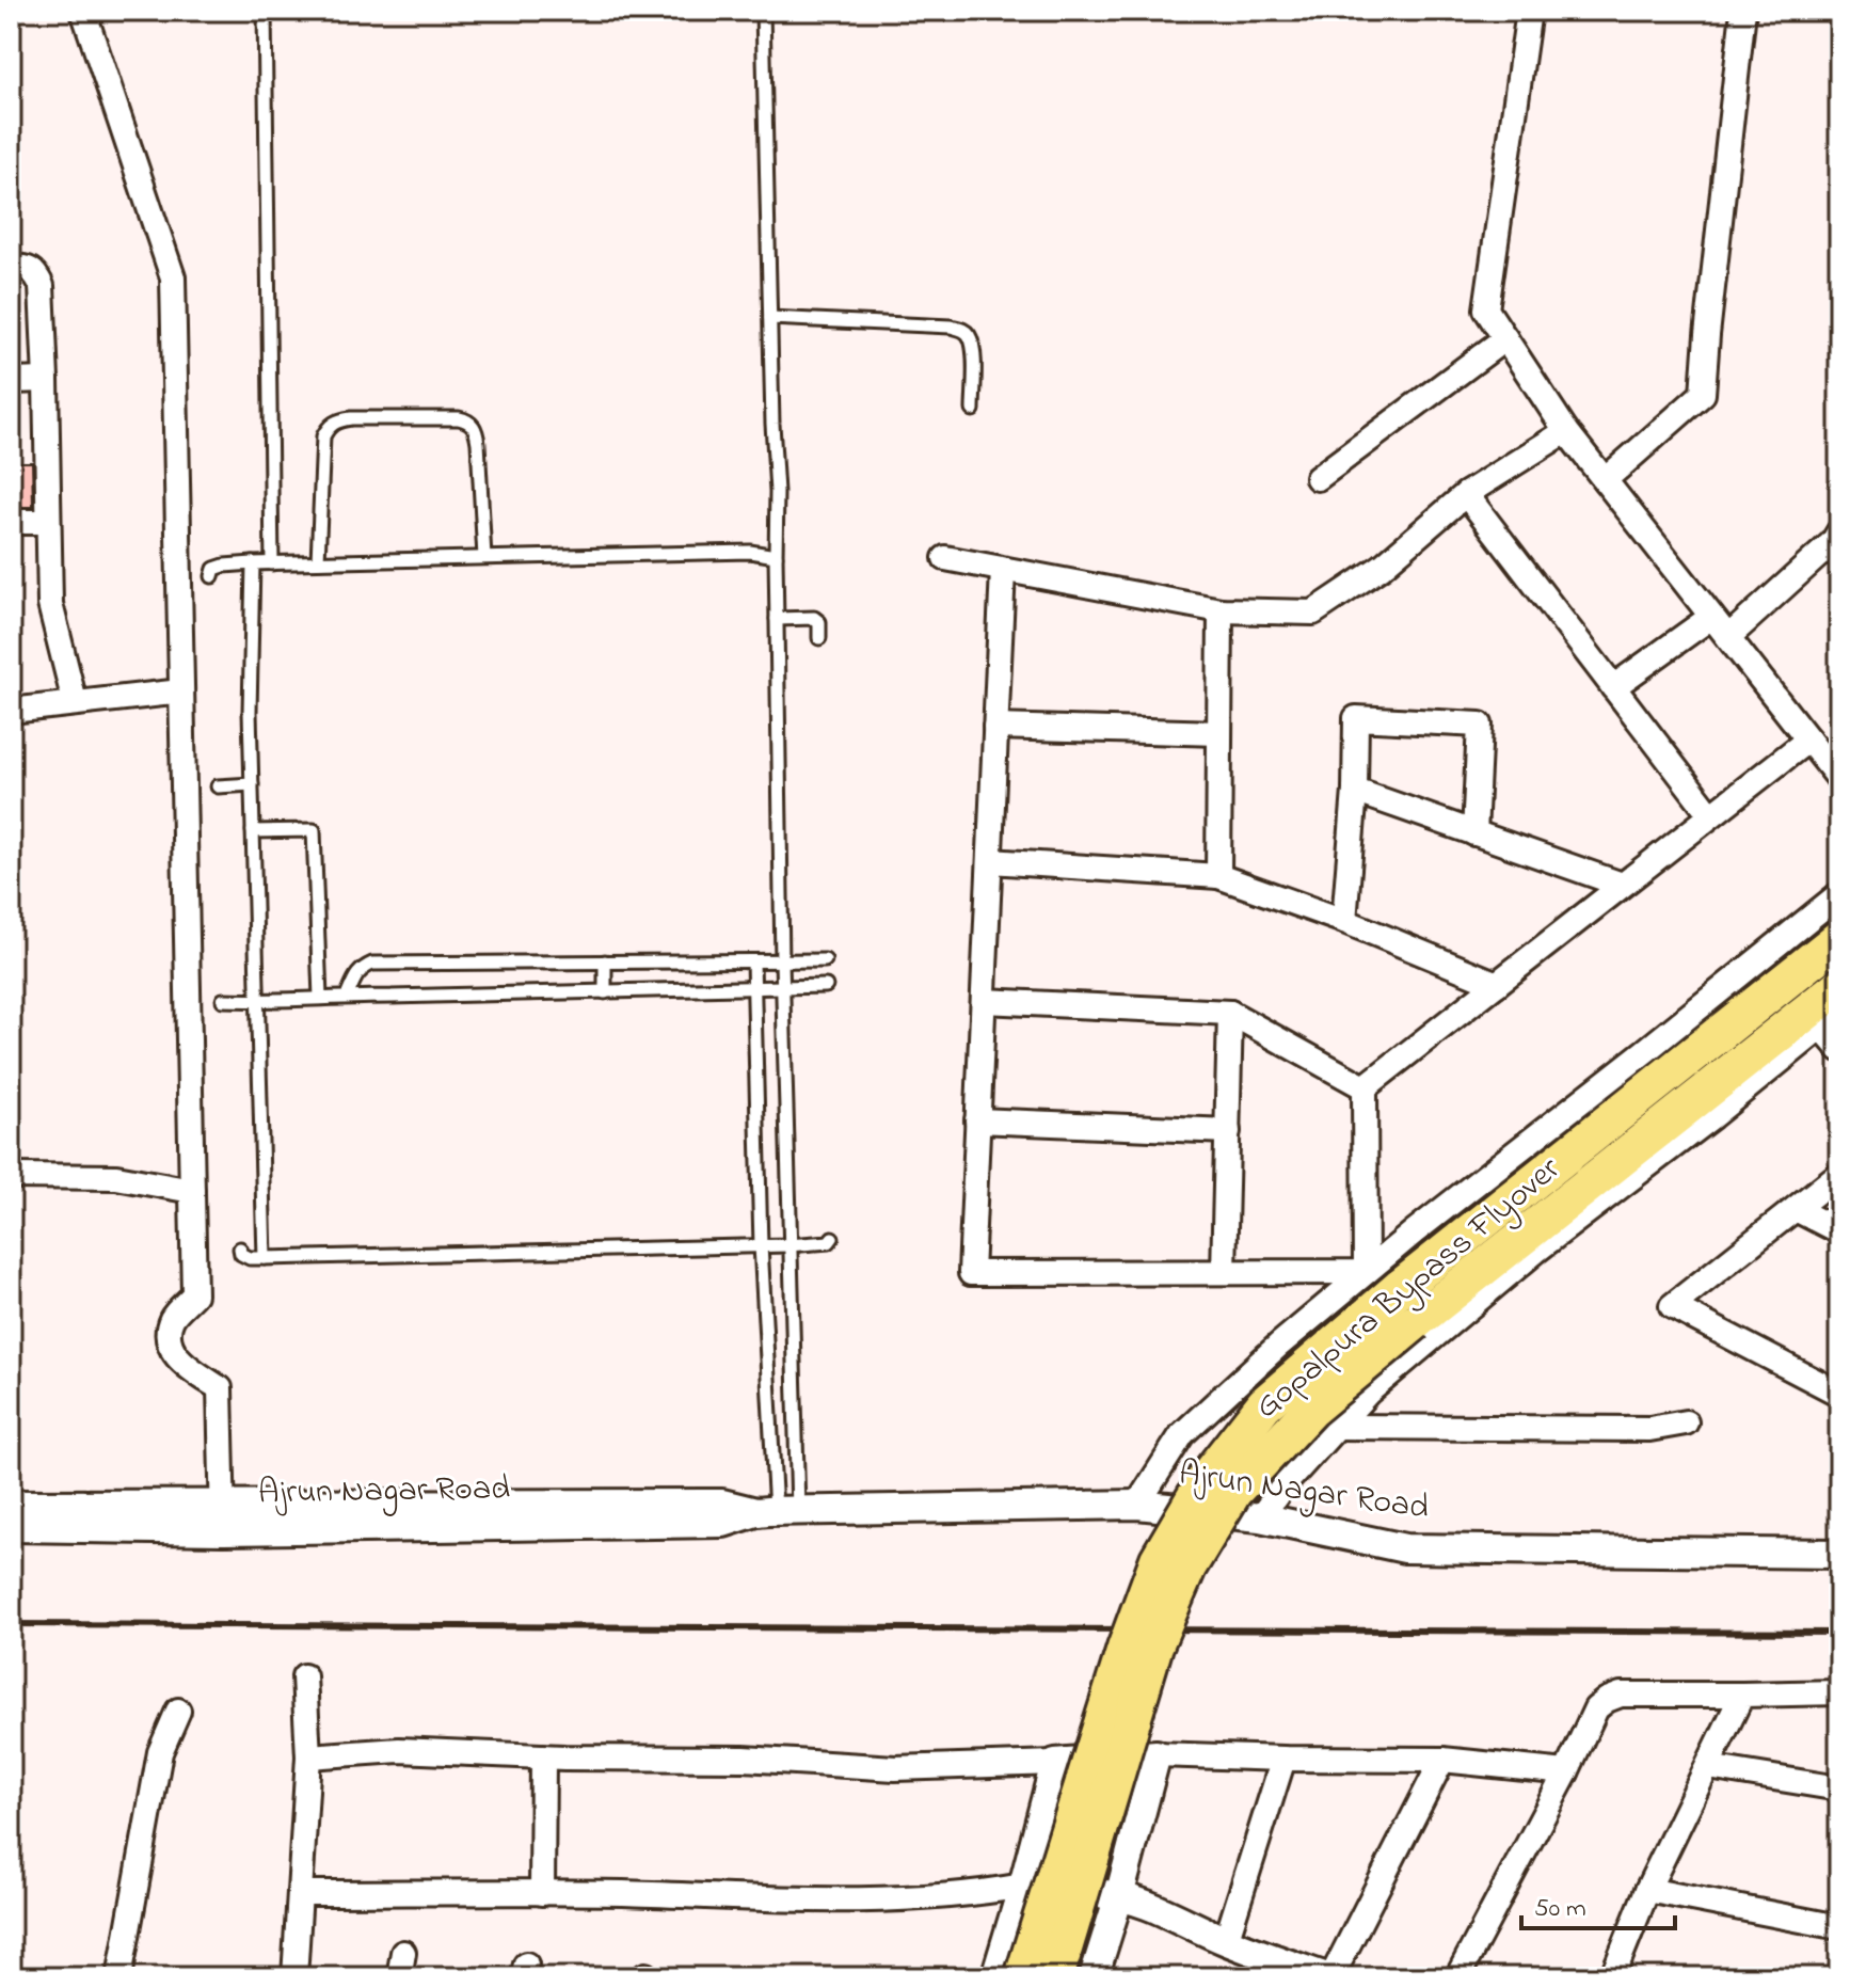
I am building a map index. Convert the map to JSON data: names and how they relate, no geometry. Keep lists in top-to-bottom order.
{
  "streets": {
    "main road": ["Gopalpura Bypass Flyover"],
    "street": ["Ajrun Nagar Road"]
  },
  "scale_bar": "50 m"
}
